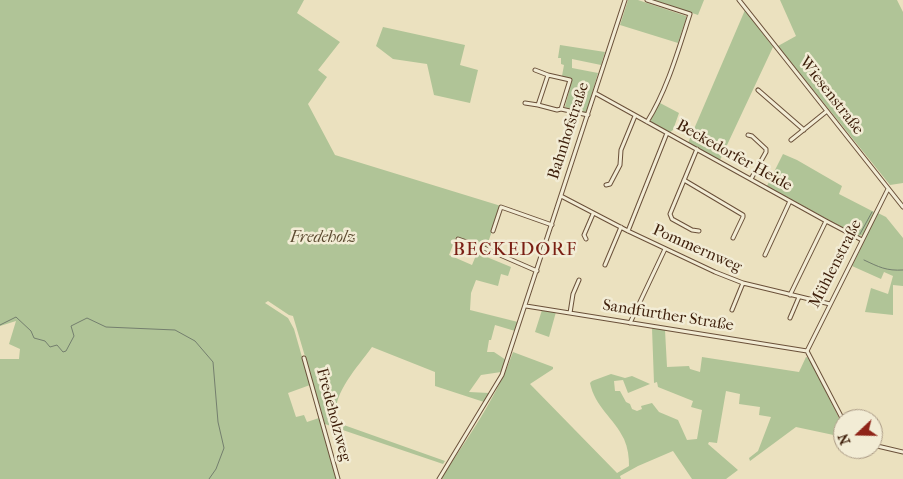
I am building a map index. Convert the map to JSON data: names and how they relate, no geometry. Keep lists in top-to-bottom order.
{
  "streets": {
    "street": [
      "Wiesenstraße",
      "Bahnhofstraße",
      "Beckedorfer Heide",
      "Pommernweg",
      "Mühlenstraße",
      "Sandfurther Straße",
      "Fredeholzweg"
    ]
  },
  "crossings": [
    ["Wiesenstraße", "Mühlenstraße"],
    ["Bahnhofstraße", "Beckedorfer Heide"],
    ["Bahnhofstraße", "Pommernweg"],
    ["Bahnhofstraße", "Sandfurther Straße"],
    ["Beckedorfer Heide", "Mühlenstraße"],
    ["Pommernweg", "Mühlenstraße"],
    ["Mühlenstraße", "Sandfurther Straße"]
  ],
  "districts": ["BECKEDORF"],
  "parks": ["Fredeholz"],
  "north": "left"
}
